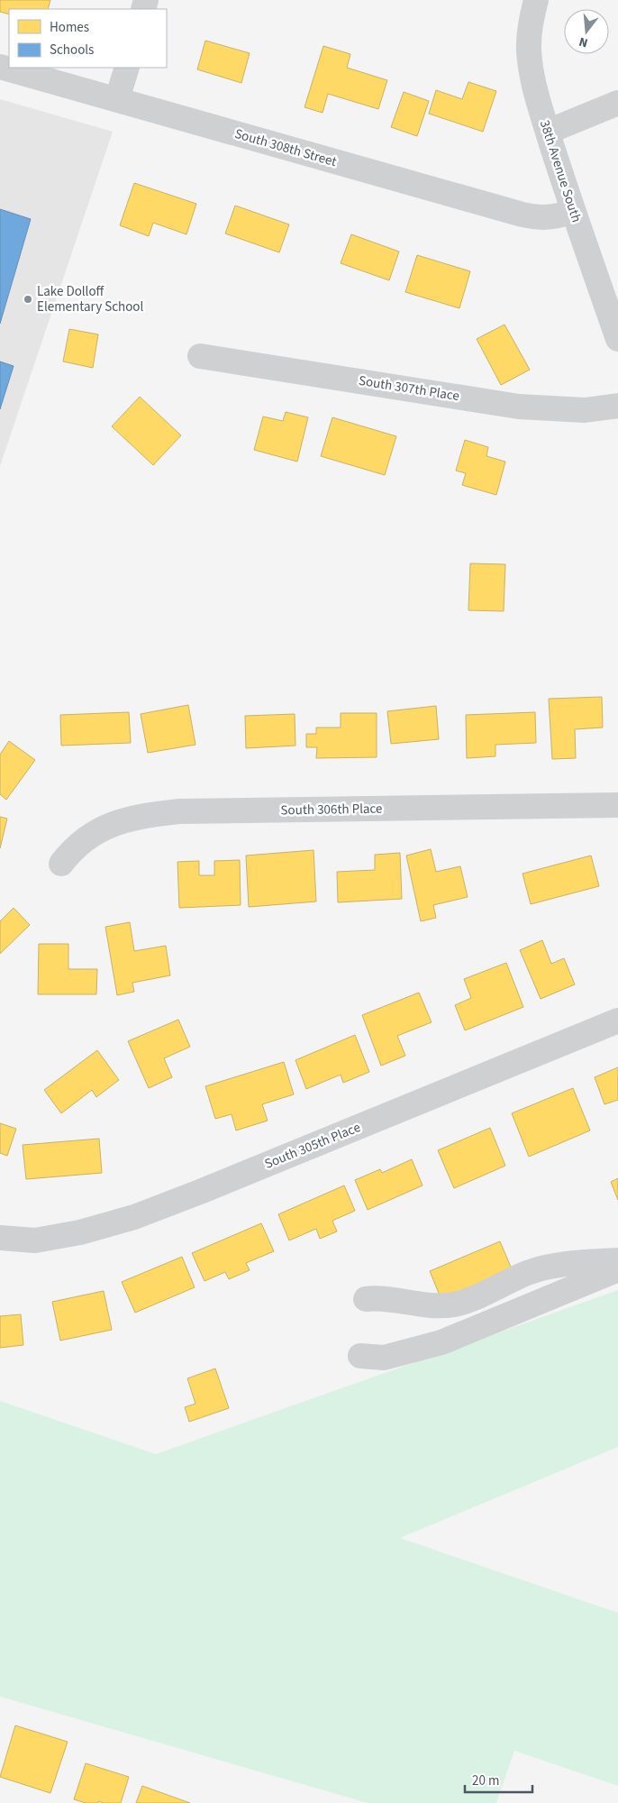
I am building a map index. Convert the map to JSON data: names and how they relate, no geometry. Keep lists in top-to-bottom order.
{
  "streets": {
    "street": [
      "South 308th Street",
      "38th Avenue South",
      "South 307th Place",
      "South 306th Place",
      "South 305th Place"
    ]
  },
  "crossings": [
    ["South 308th Street", "38th Avenue South"]
  ],
  "places": ["Lake Dolloff Elementary School"],
  "legend": ["Homes", "Schools"],
  "scale_bar": "20 m",
  "north": "bottom"
}
